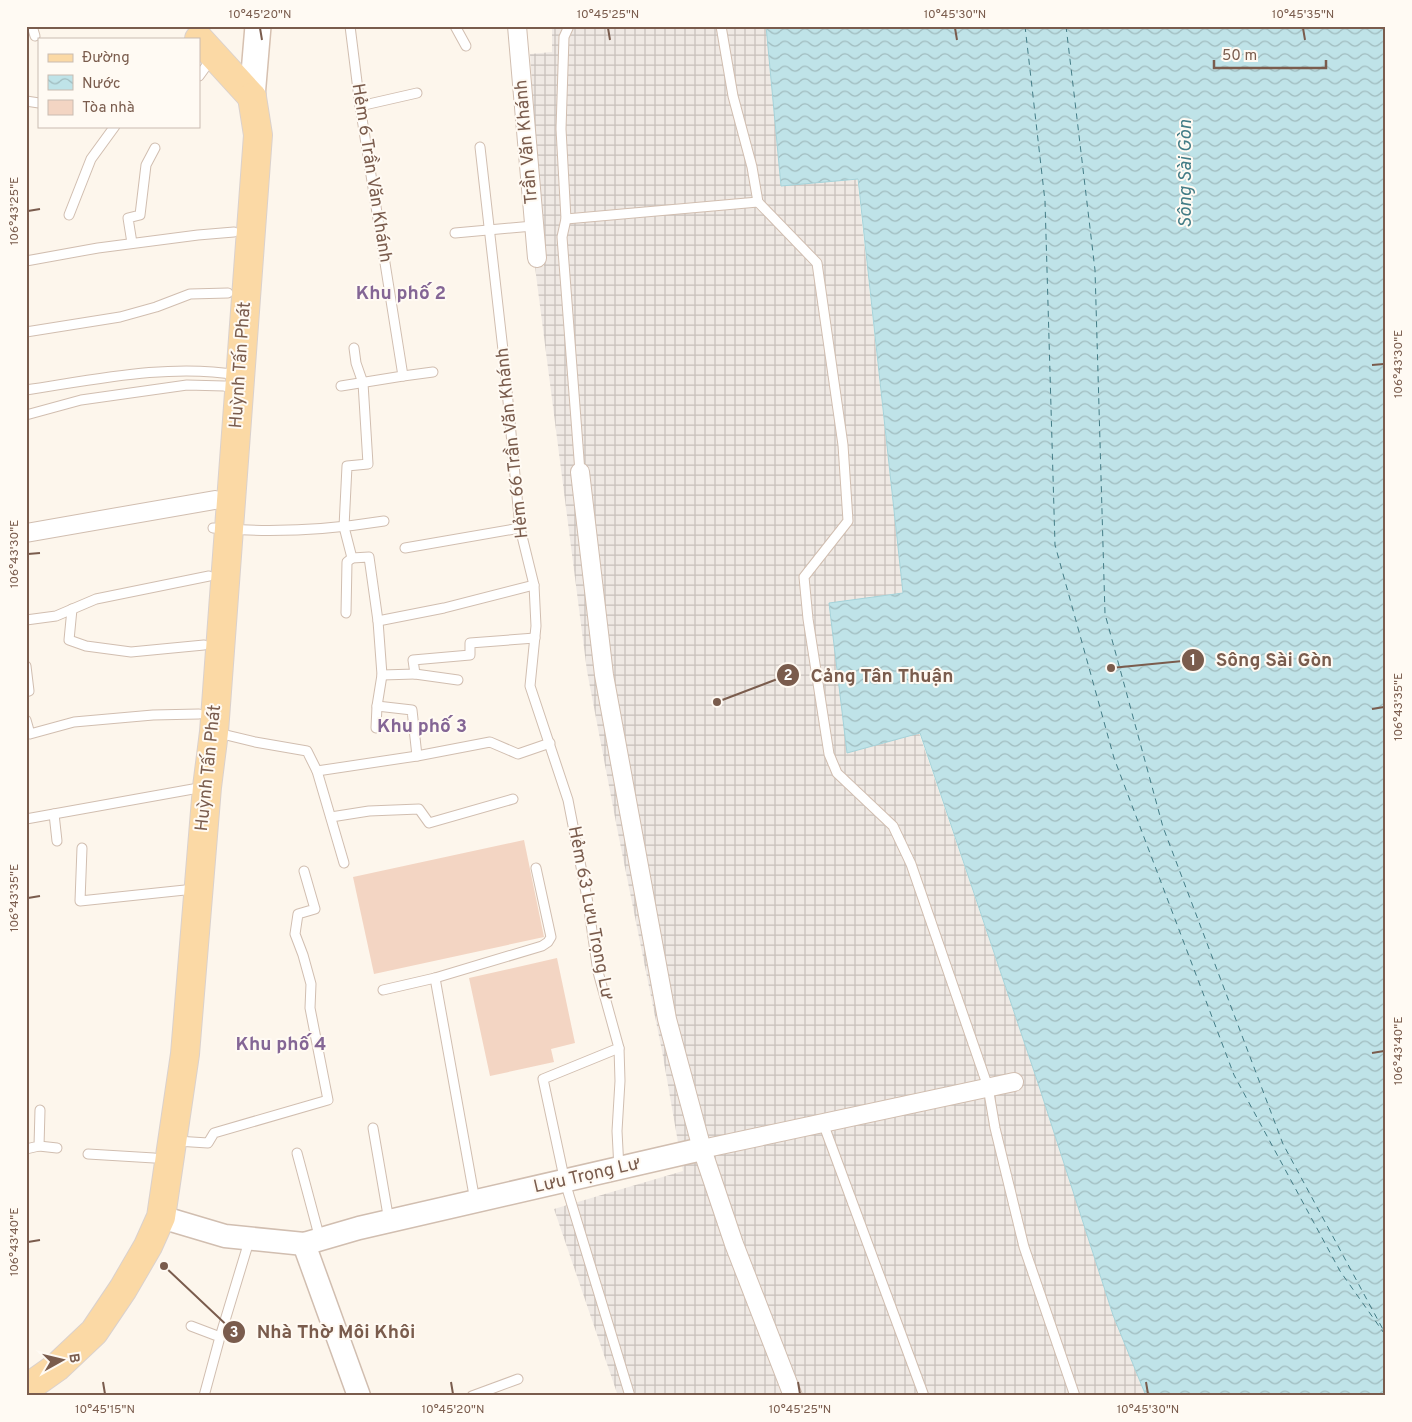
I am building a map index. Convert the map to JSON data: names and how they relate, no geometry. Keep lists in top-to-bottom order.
{
  "streets": {
    "main road": ["Huỳnh Tấn Phát"],
    "street": ["Trần Văn Khánh", "Lưu Trọng Lư"],
    "lane": ["Hẻm 6 Trần Văn Khánh", "Hẻm 66 Trần Văn Khánh", "Hẻm 63 Lưu Trọng Lư"]
  },
  "crossings": [
    ["Huỳnh Tấn Phát", "Lưu Trọng Lư"],
    ["Hẻm 66 Trần Văn Khánh", "Hẻm 63 Lưu Trọng Lư"],
    ["Hẻm 63 Lưu Trọng Lư", "Lưu Trọng Lư"]
  ],
  "districts": ["Khu phố 2", "Khu phố 3", "Khu phố 4"],
  "water": ["Sông Sài Gòn"],
  "places": ["Sông Sài Gòn", "Cảng Tân Thuận", "Nhà Thờ Môi Khôi"],
  "legend": ["Đường", "Nước", "Tòa nhà"],
  "scale_bar": "50 m",
  "north": "right",
  "coordinates": [
    "10°45'20\"N",
    "10°45'25\"N",
    "10°45'30\"N",
    "10°45'35\"N",
    "106°43'25\"E",
    "106°43'30\"E",
    "106°43'35\"E",
    "106°43'40\"E",
    "10°45'15\"N"
  ]
}
